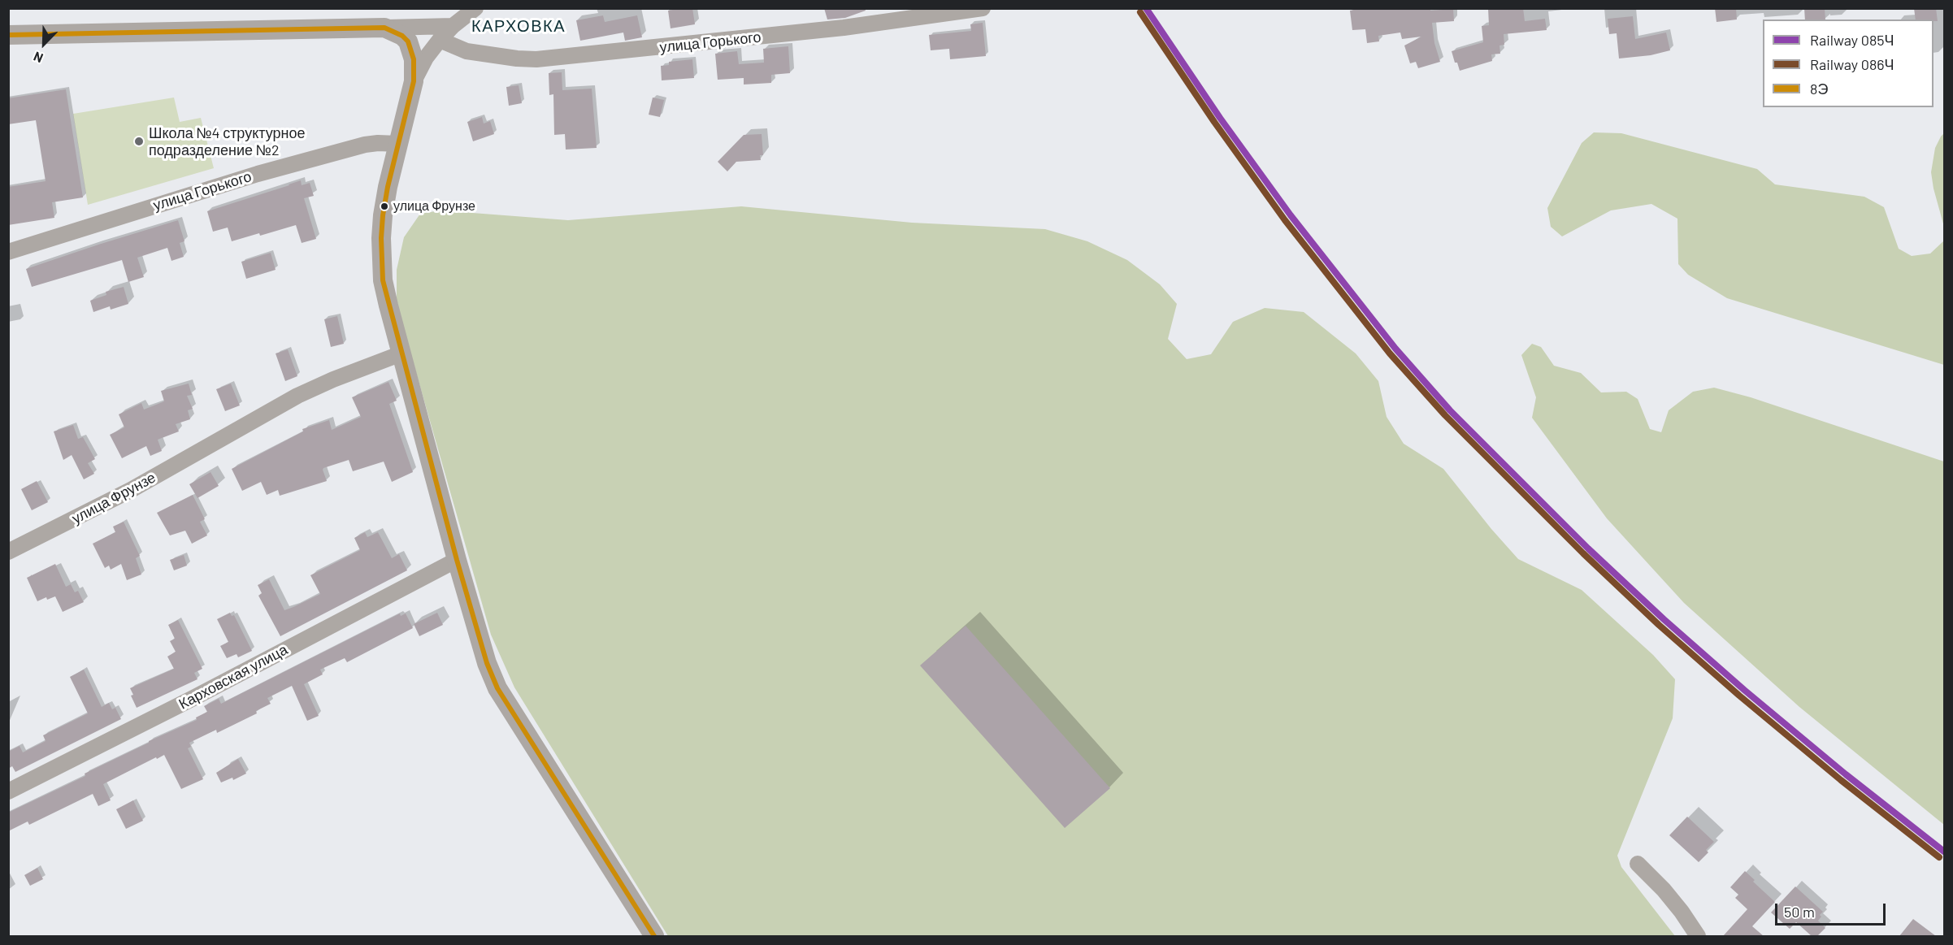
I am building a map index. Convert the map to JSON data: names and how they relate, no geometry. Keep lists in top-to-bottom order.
{
  "streets": {
    "street": ["улица Горького", "улица Фрунзе", "Карховская улица"]
  },
  "districts": ["КАРХОВКА"],
  "places": ["Школа №4 структурное подразделение №2", "улица Фрунзе"],
  "lines": ["rail line 085Ч", "rail line 086Ч", "transit line 8Э"],
  "legend": ["Railway 085Ч", "Railway 086Ч", "8Э"],
  "scale_bar": "50 m",
  "north": "bottom left"
}
